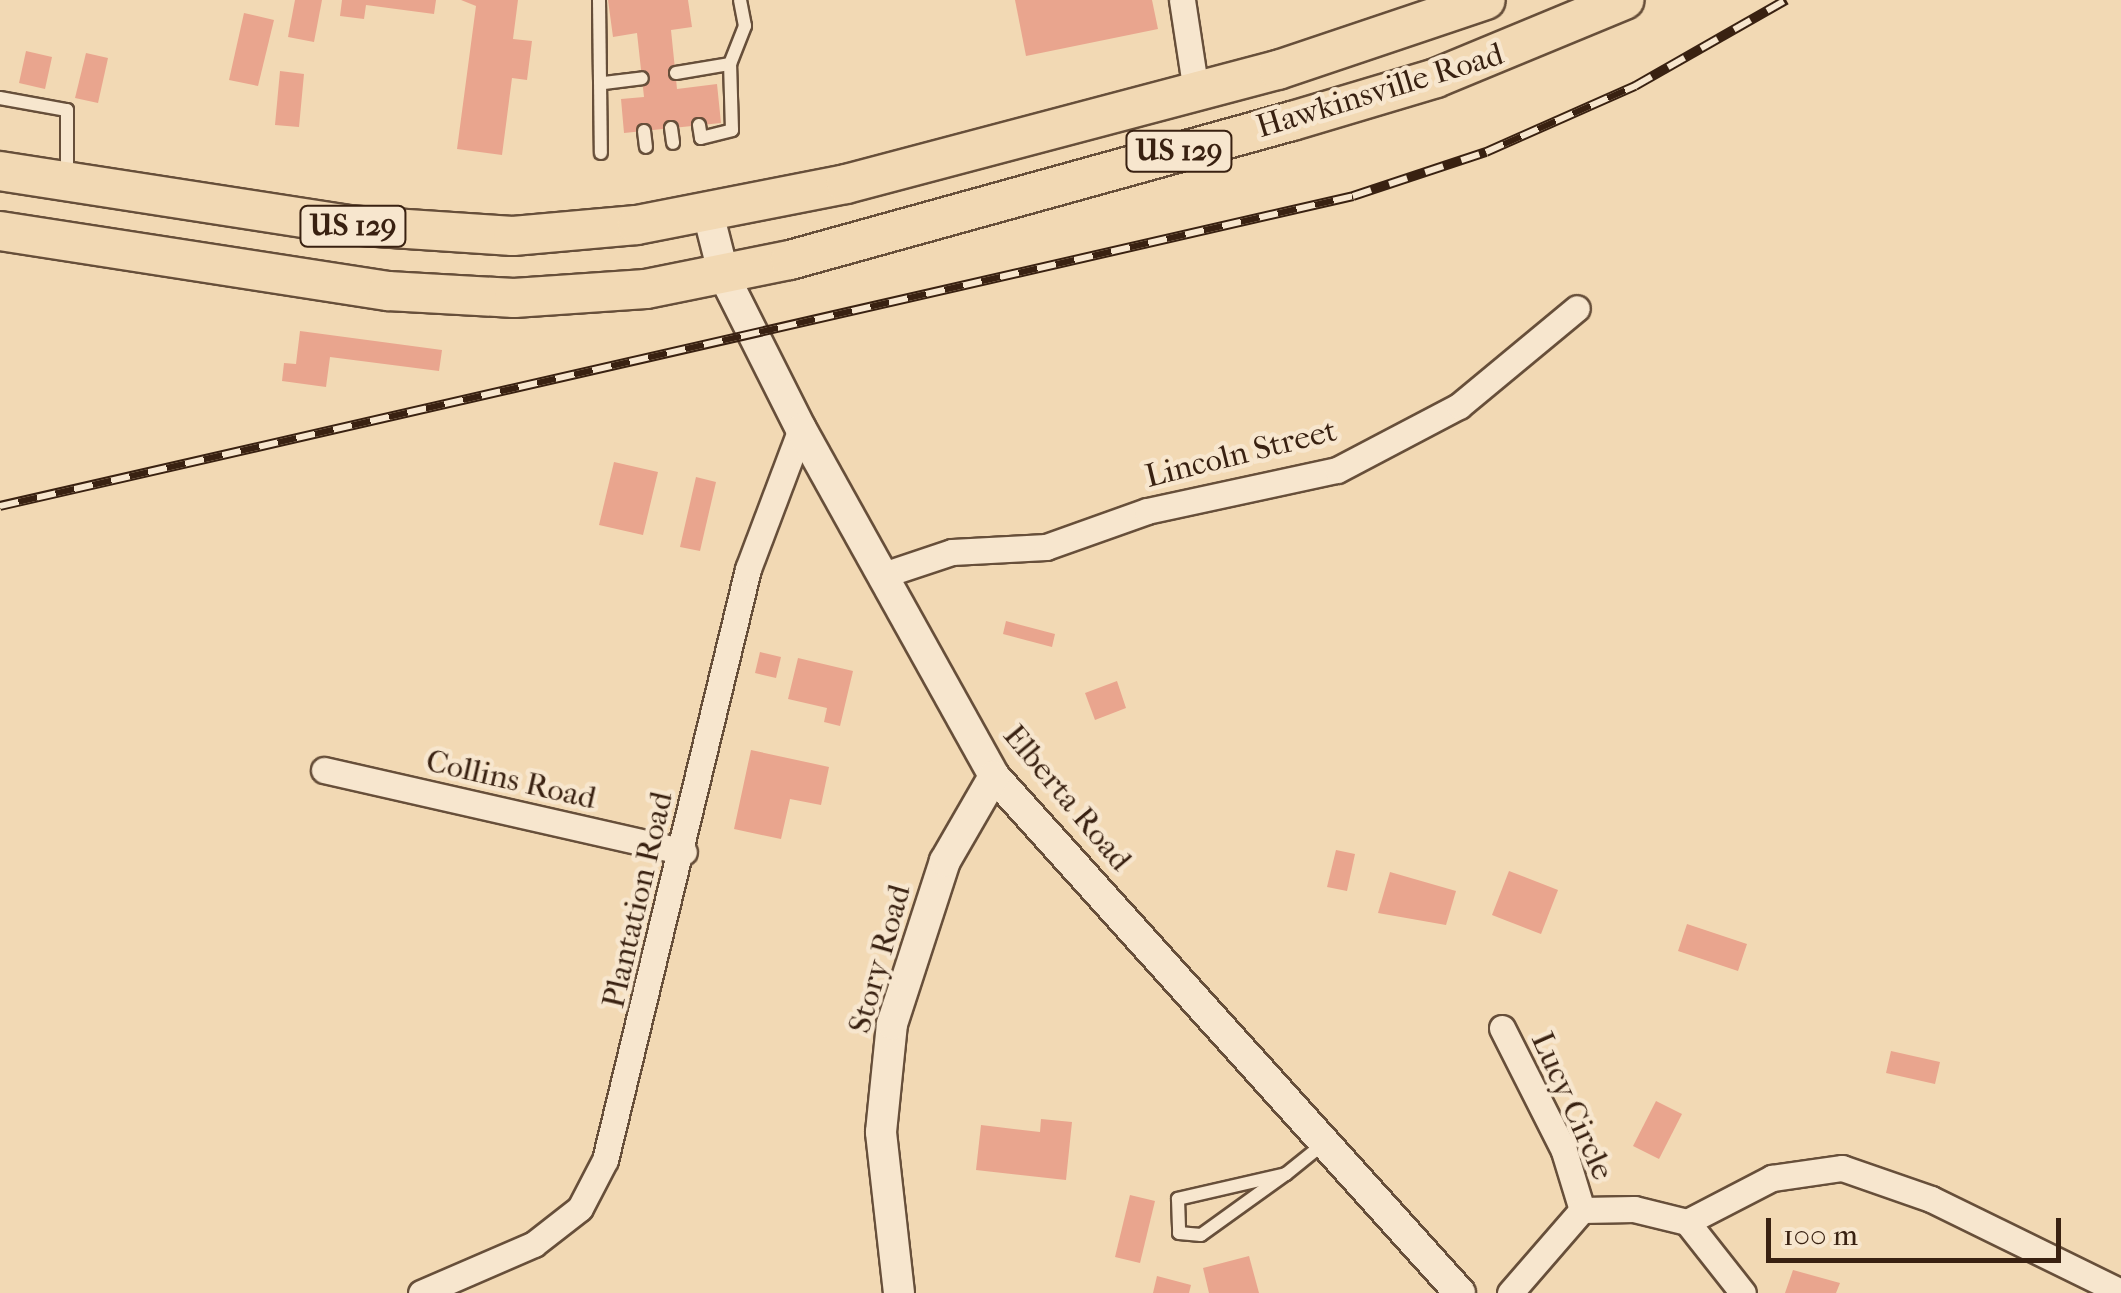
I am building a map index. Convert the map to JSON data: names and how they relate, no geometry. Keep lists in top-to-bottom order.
{
  "streets": {
    "main road": ["Hawkinsville Road", "US 129"],
    "street": [
      "Lincoln Street",
      "Collins Road",
      "Elberta Road",
      "Plantation Road",
      "Story Road",
      "Lucy Circle"
    ]
  },
  "crossings": [
    ["Hawkinsville Road", "US 129"],
    ["Hawkinsville Road", "Elberta Road"],
    ["US 129", "Elberta Road"],
    ["Lincoln Street", "Elberta Road"],
    ["Collins Road", "Plantation Road"],
    ["Elberta Road", "Plantation Road"],
    ["Elberta Road", "Story Road"]
  ],
  "scale_bar": "100 m"
}
